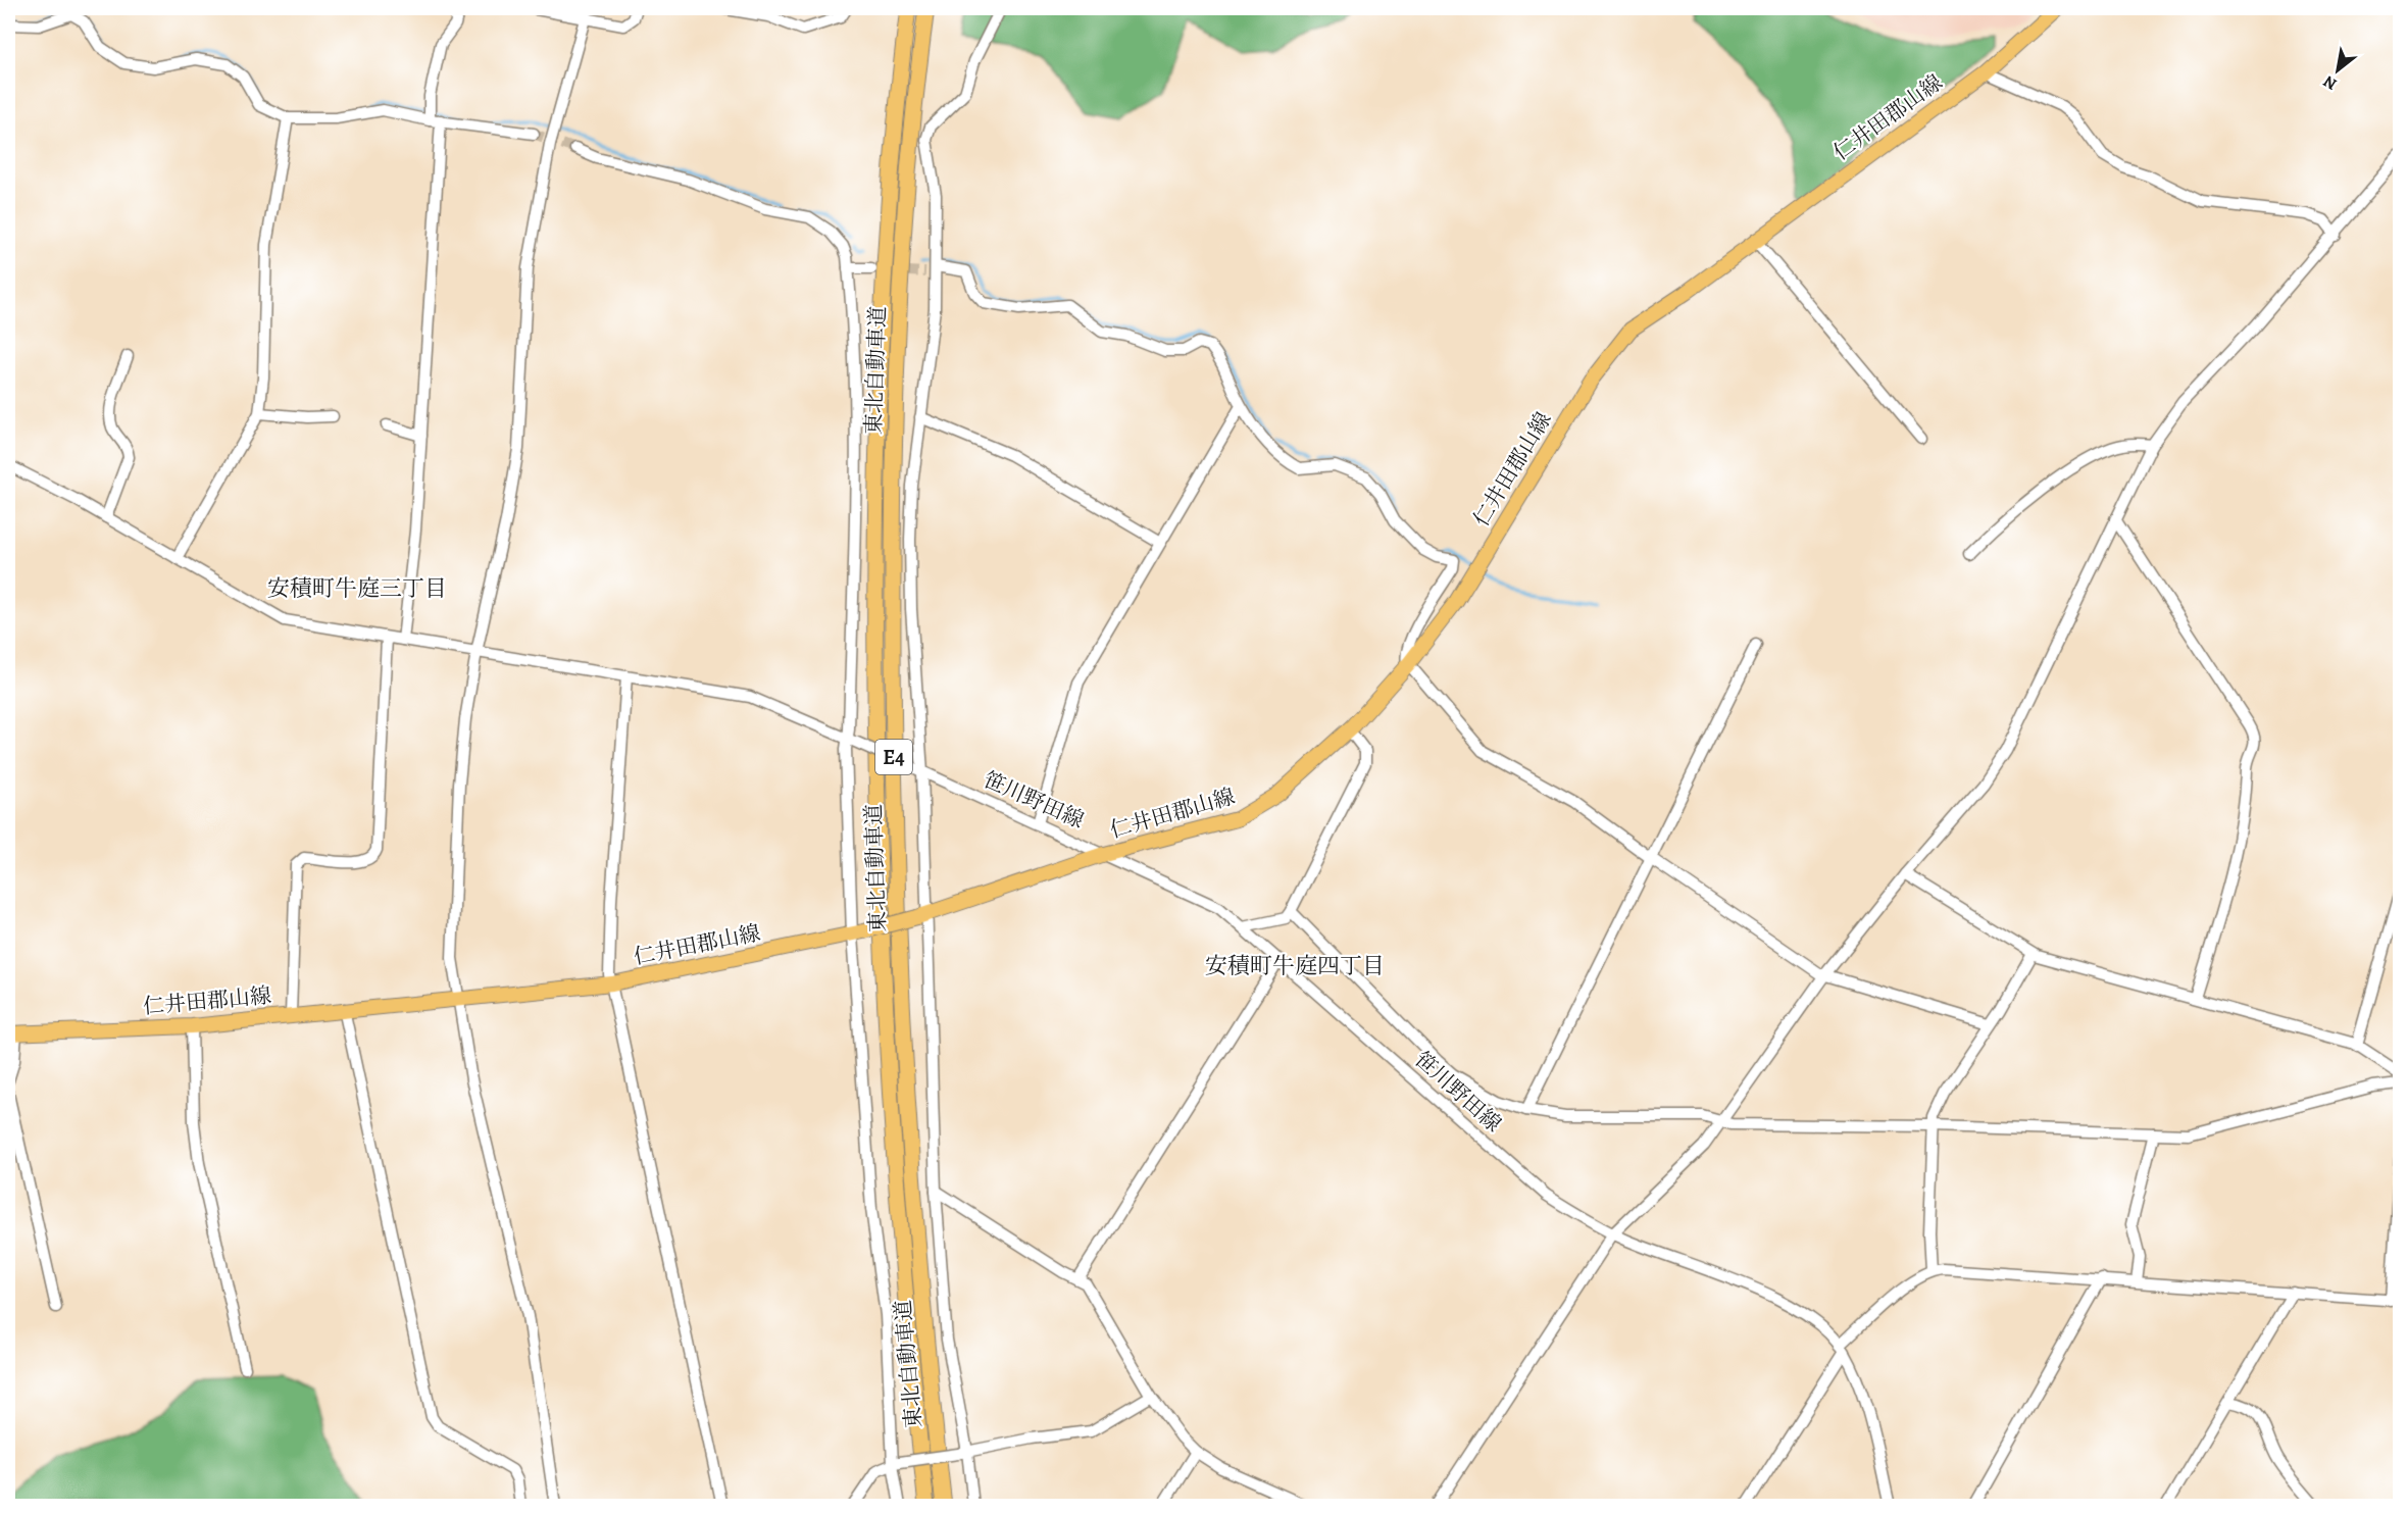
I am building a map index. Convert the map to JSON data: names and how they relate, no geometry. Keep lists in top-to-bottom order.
{
  "streets": {
    "highway": ["東北自動車道", "E4"],
    "main road": ["仁井田郡山線"],
    "street": ["笹川野田線"]
  },
  "crossings": [
    ["仁井田郡山線", "笹川野田線"]
  ],
  "districts": ["安積町牛庭三丁目", "安積町牛庭四丁目"],
  "north": "bottom left"
}
